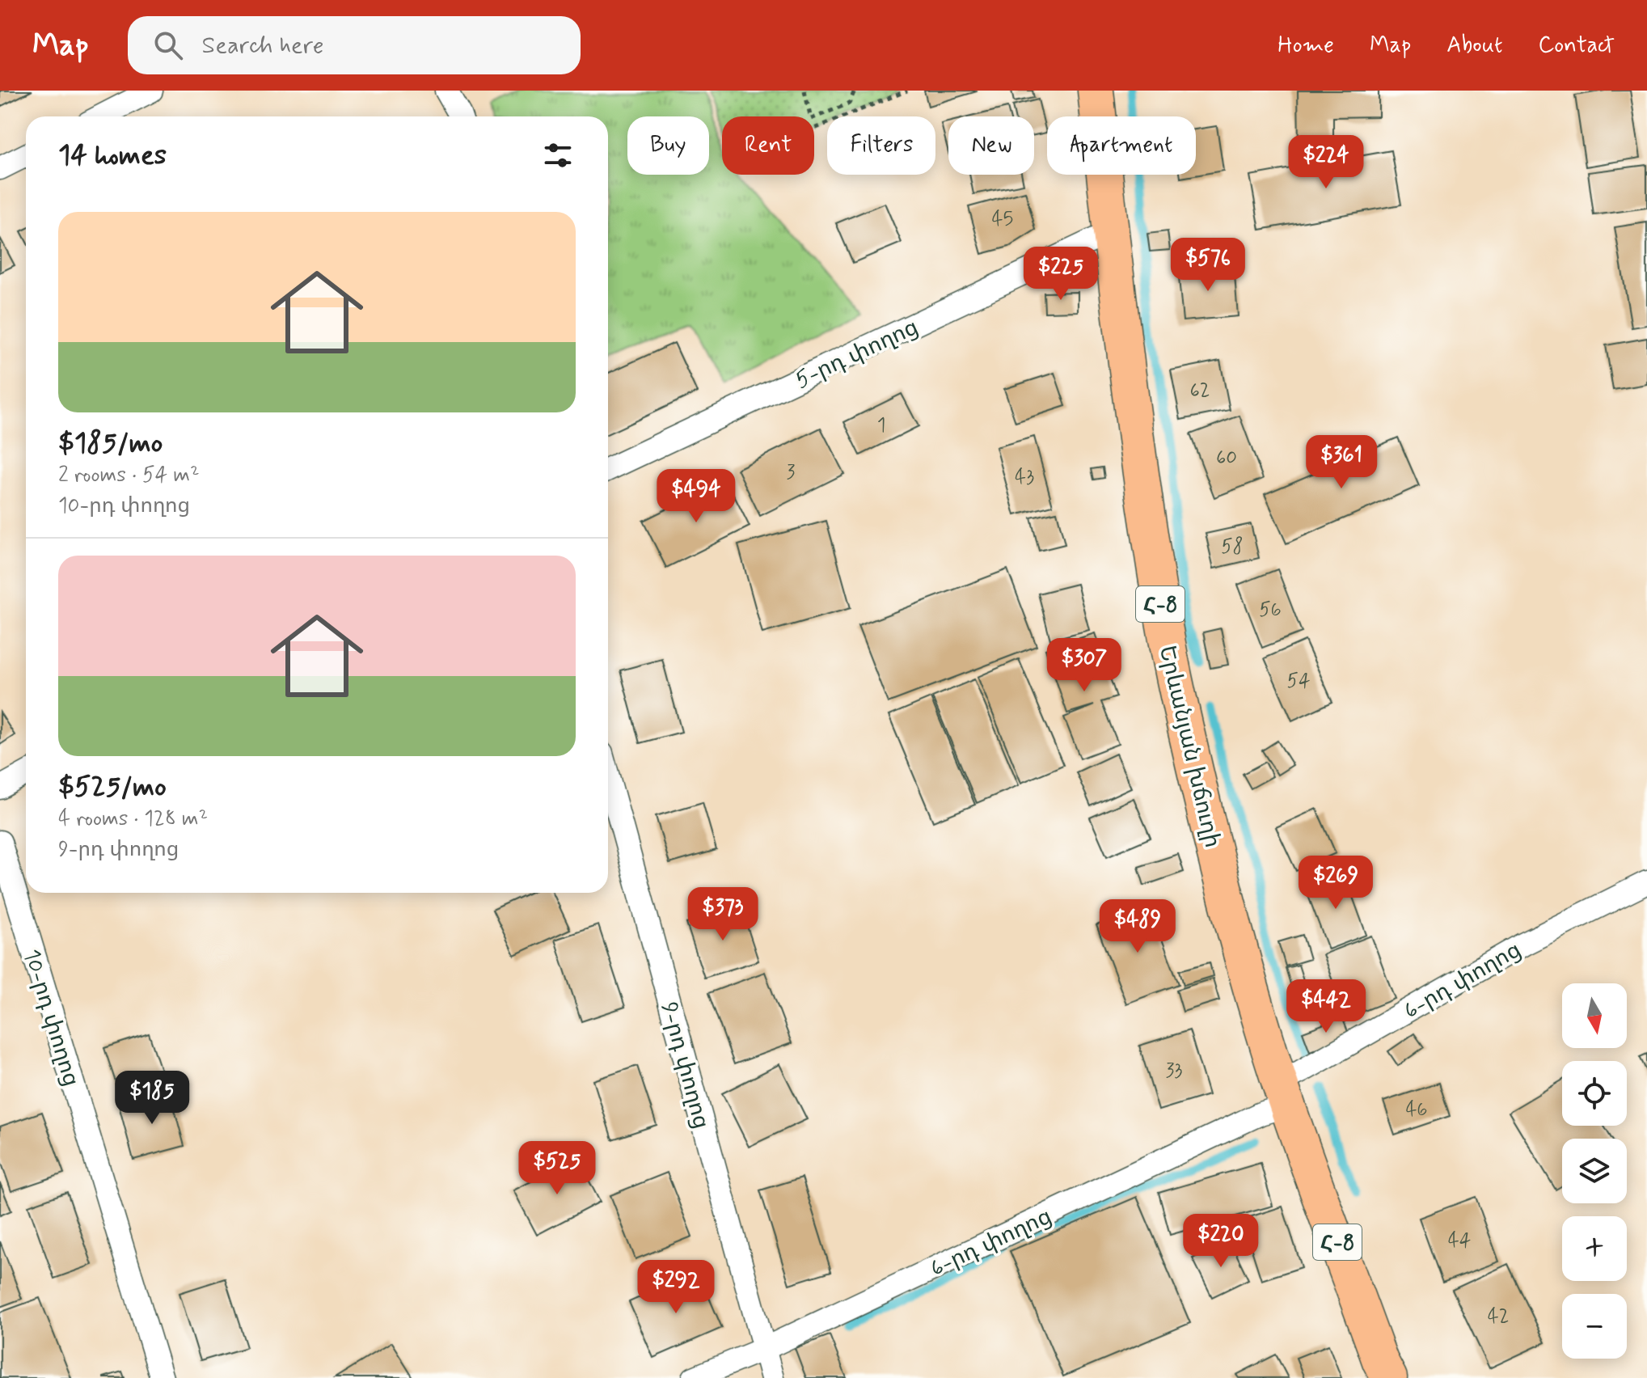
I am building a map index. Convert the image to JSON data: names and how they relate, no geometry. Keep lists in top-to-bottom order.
{
  "streets": {
    "main road": ["Հ-8", "Երևանյան խճուղի"],
    "street": [
      "5-րդ փողոց",
      "6-րդ փողոց",
      "10-րդ փողոց",
      "9-րդ փողոց"
    ]
  },
  "crossings": [
    ["5-րդ փողոց", "Երևանյան խճուղի"],
    ["Երևանյան խճուղի", "6-րդ փողոց"],
    ["6-րդ փողոց", "9-րդ փողոց"]
  ],
  "house_numbers": [
    "45",
    "62",
    "1",
    "60",
    "3",
    "43",
    "58",
    "56",
    "54",
    "33",
    "46",
    "44",
    "42"
  ],
  "north": "bottom",
  "page": {
    "header": "Map",
    "search": "Search here",
    "nav": [
      "Home",
      "Map",
      "About",
      "Contact"
    ],
    "chip": [
      "Buy",
      "Rent",
      "Filters",
      "New",
      "Apartment"
    ],
    "heading": "14 homes",
    "price": [
      "$224",
      "$576",
      "$225",
      "$361",
      "$494",
      "$307",
      "$269",
      "$373",
      "$489",
      "$442",
      "$185",
      "$525",
      "$220",
      "$292"
    ],
    "list": [
      {
        "name": "$185/mo",
        "note": "2 rooms · 54 m² · 10-րդ փողոց"
      },
      {
        "name": "$525/mo",
        "note": "4 rooms · 128 m² · 9-րդ փողոց"
      }
    ],
    "map_buttons": ["+", "−"]
  }
}
